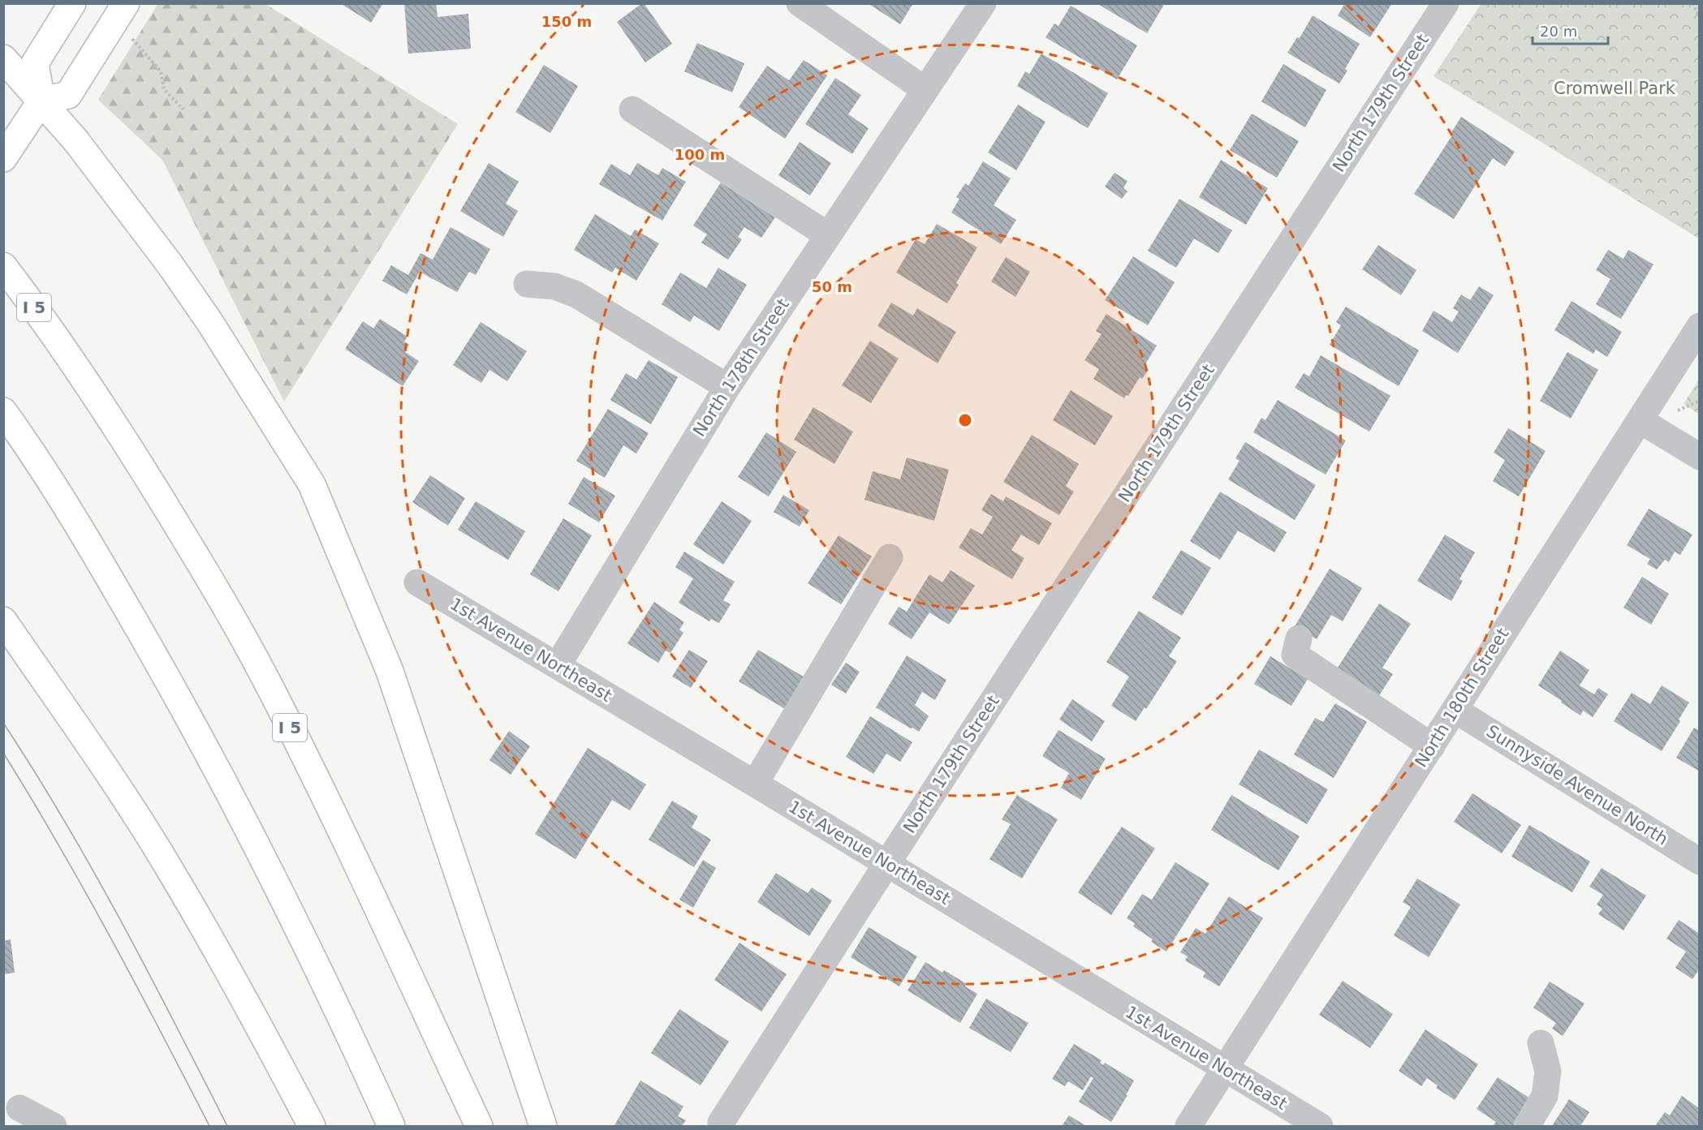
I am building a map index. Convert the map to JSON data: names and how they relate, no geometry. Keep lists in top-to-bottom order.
{
  "streets": {
    "main road": ["I 5"],
    "street": [
      "North 179th Street",
      "North 178th Street",
      "1st Avenue Northeast",
      "North 180th Street",
      "Sunnyside Avenue North"
    ]
  },
  "crossings": [
    ["North 179th Street", "1st Avenue Northeast"],
    ["North 178th Street", "1st Avenue Northeast"],
    ["1st Avenue Northeast", "North 180th Street"],
    ["North 180th Street", "Sunnyside Avenue North"]
  ],
  "parks": ["Cromwell Park"],
  "scale_bar": "20 m",
  "rings": ["150 m", "100 m", "50 m"]
}
